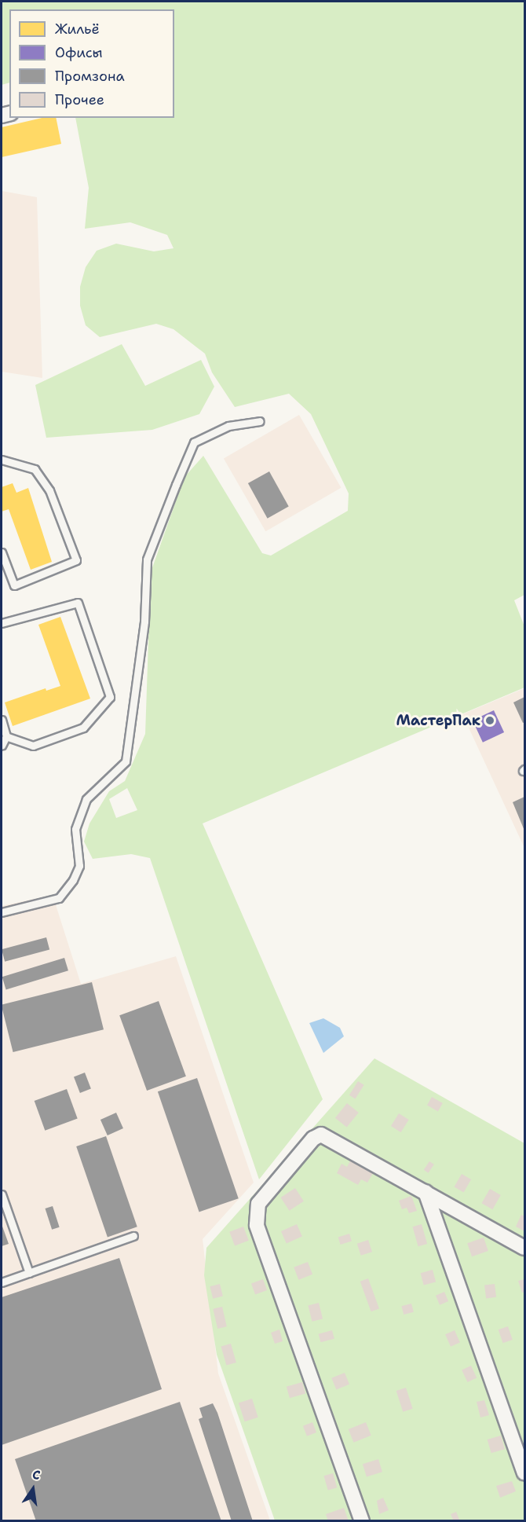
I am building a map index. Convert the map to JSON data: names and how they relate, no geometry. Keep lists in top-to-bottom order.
{
  "places": ["МастерПак"],
  "legend": [
    "Жильё",
    "Офисы",
    "Промзона",
    "Прочее"
  ],
  "north": "top"
}
